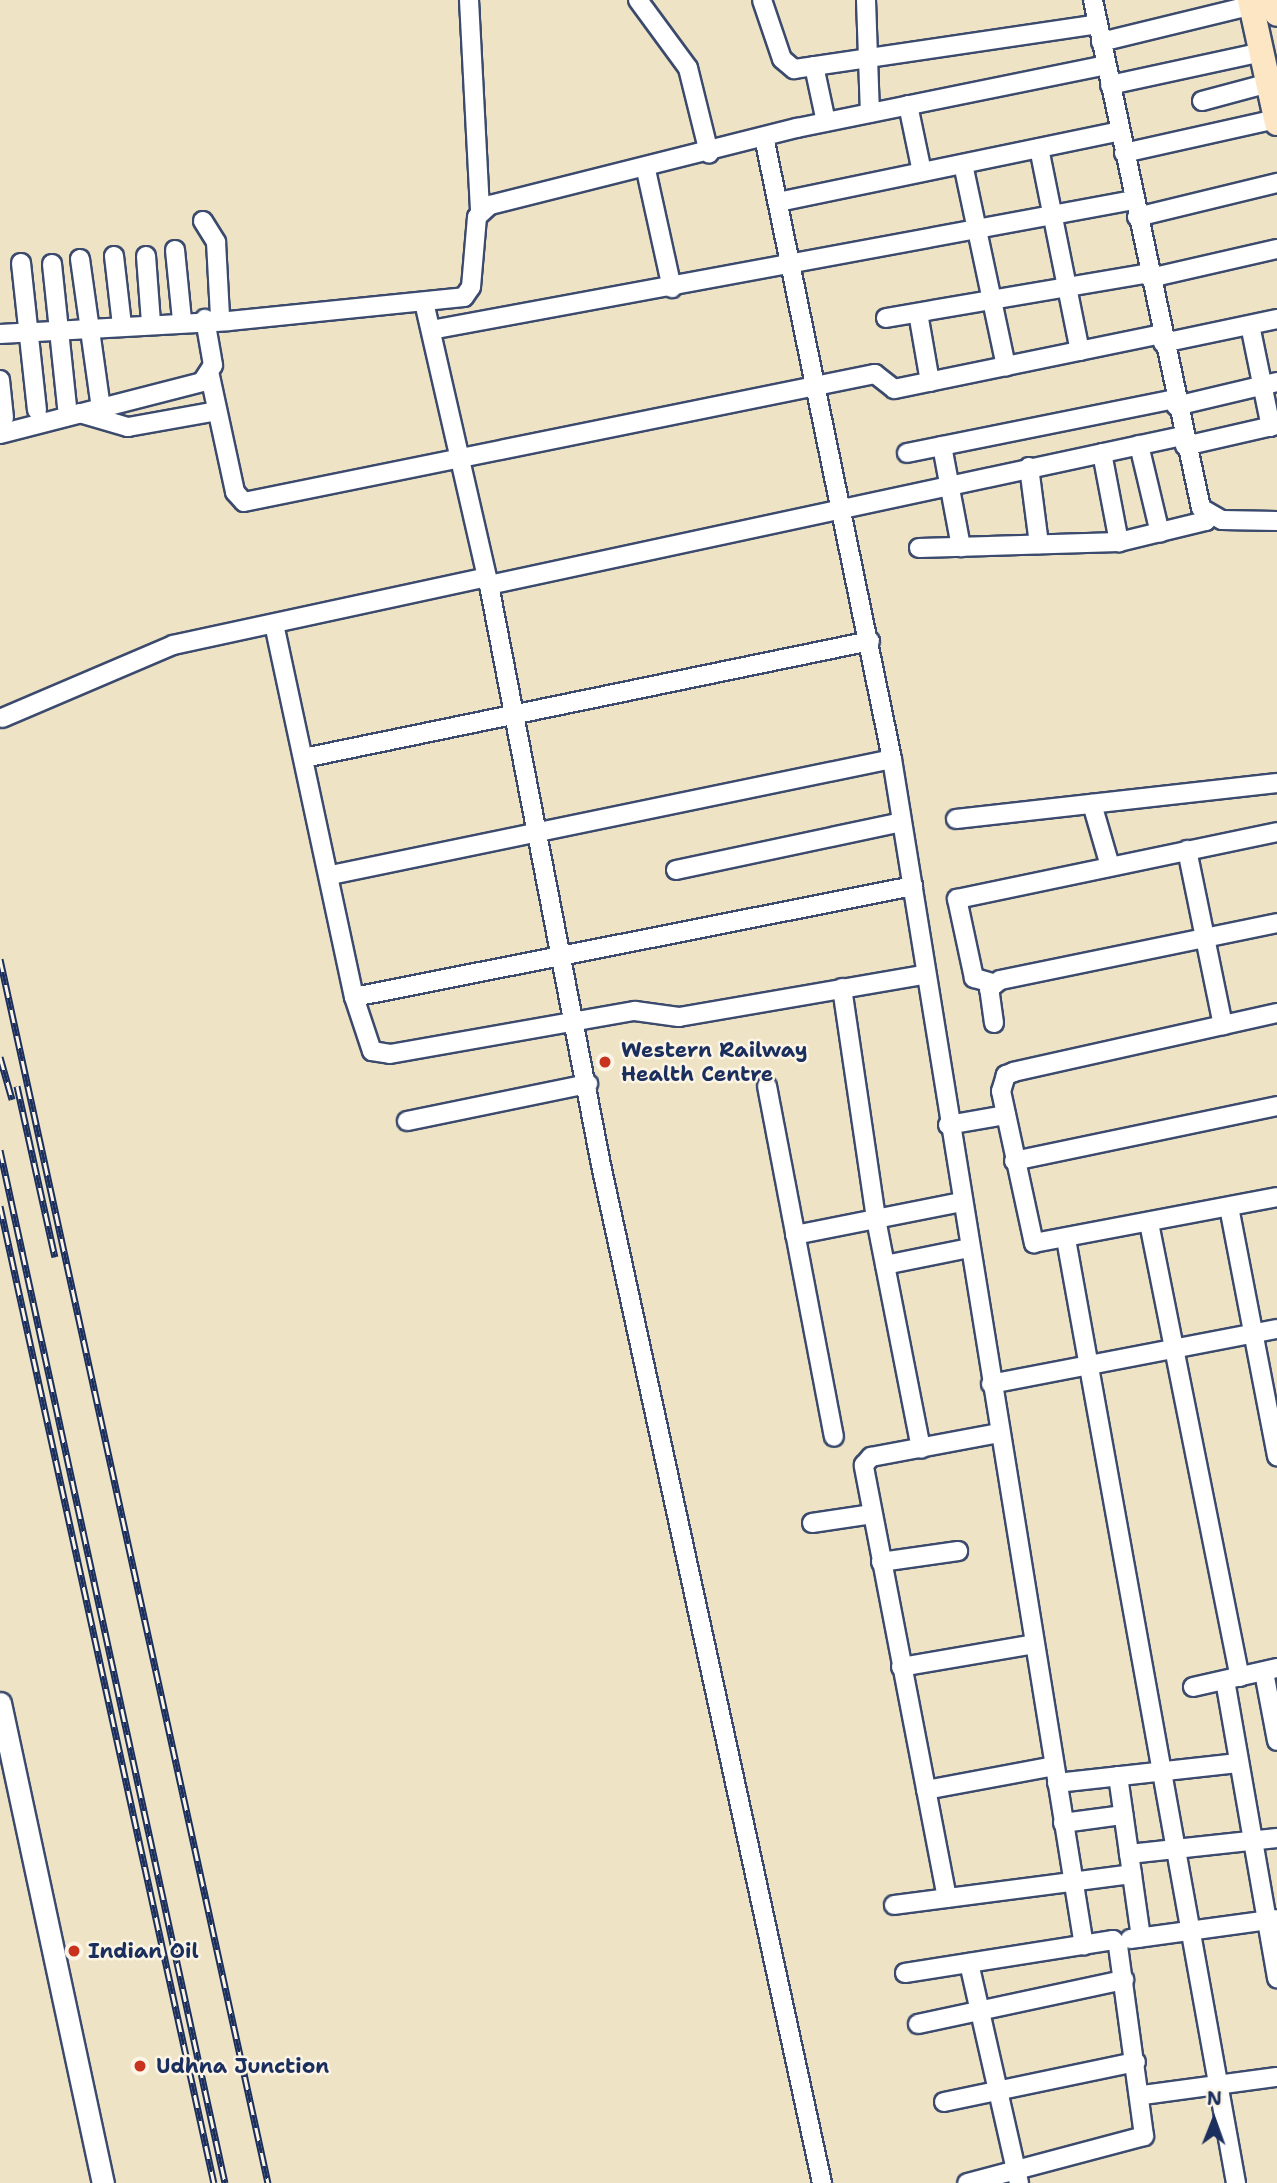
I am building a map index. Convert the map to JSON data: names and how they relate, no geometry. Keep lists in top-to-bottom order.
{
  "places": ["Western Railway Health Centre", "Indian Oil", "Udhna Junction"],
  "north": "top"
}
